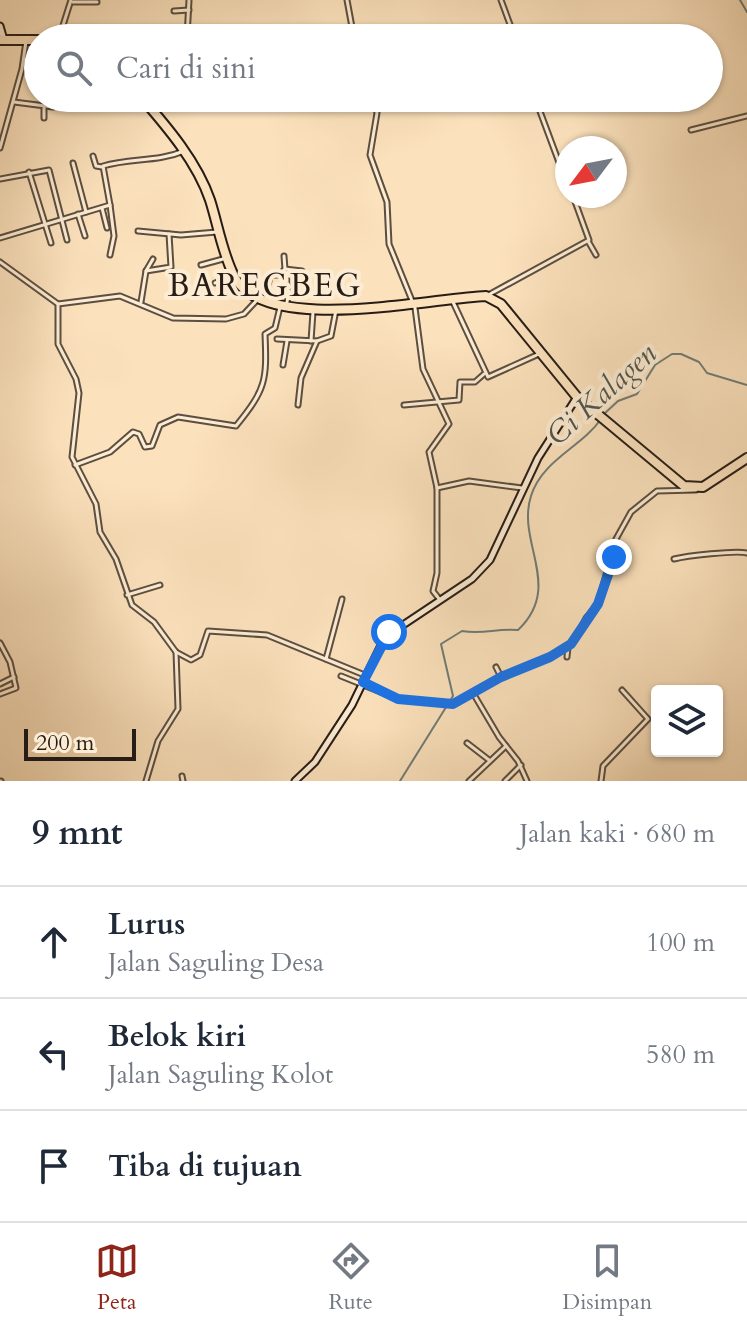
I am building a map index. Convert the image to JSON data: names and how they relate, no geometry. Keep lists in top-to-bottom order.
{
  "districts": ["BAREGBEG"],
  "water": ["Ci Kalagen"],
  "scale_bar": "200 m",
  "north": "bottom left",
  "page": {
    "search": "Cari di sini",
    "scale": "200 m",
    "heading": ["9 mnt", "Jalan kaki · 680 m"],
    "list": [
      ["Lurus", "Jalan Saguling Desa", "100 m"],
      ["Belok kiri", "Jalan Saguling Kolot", "580 m"],
      "Tiba di tujuan"
    ],
    "nav": ["Peta", "Rute", "Disimpan"]
  }
}
